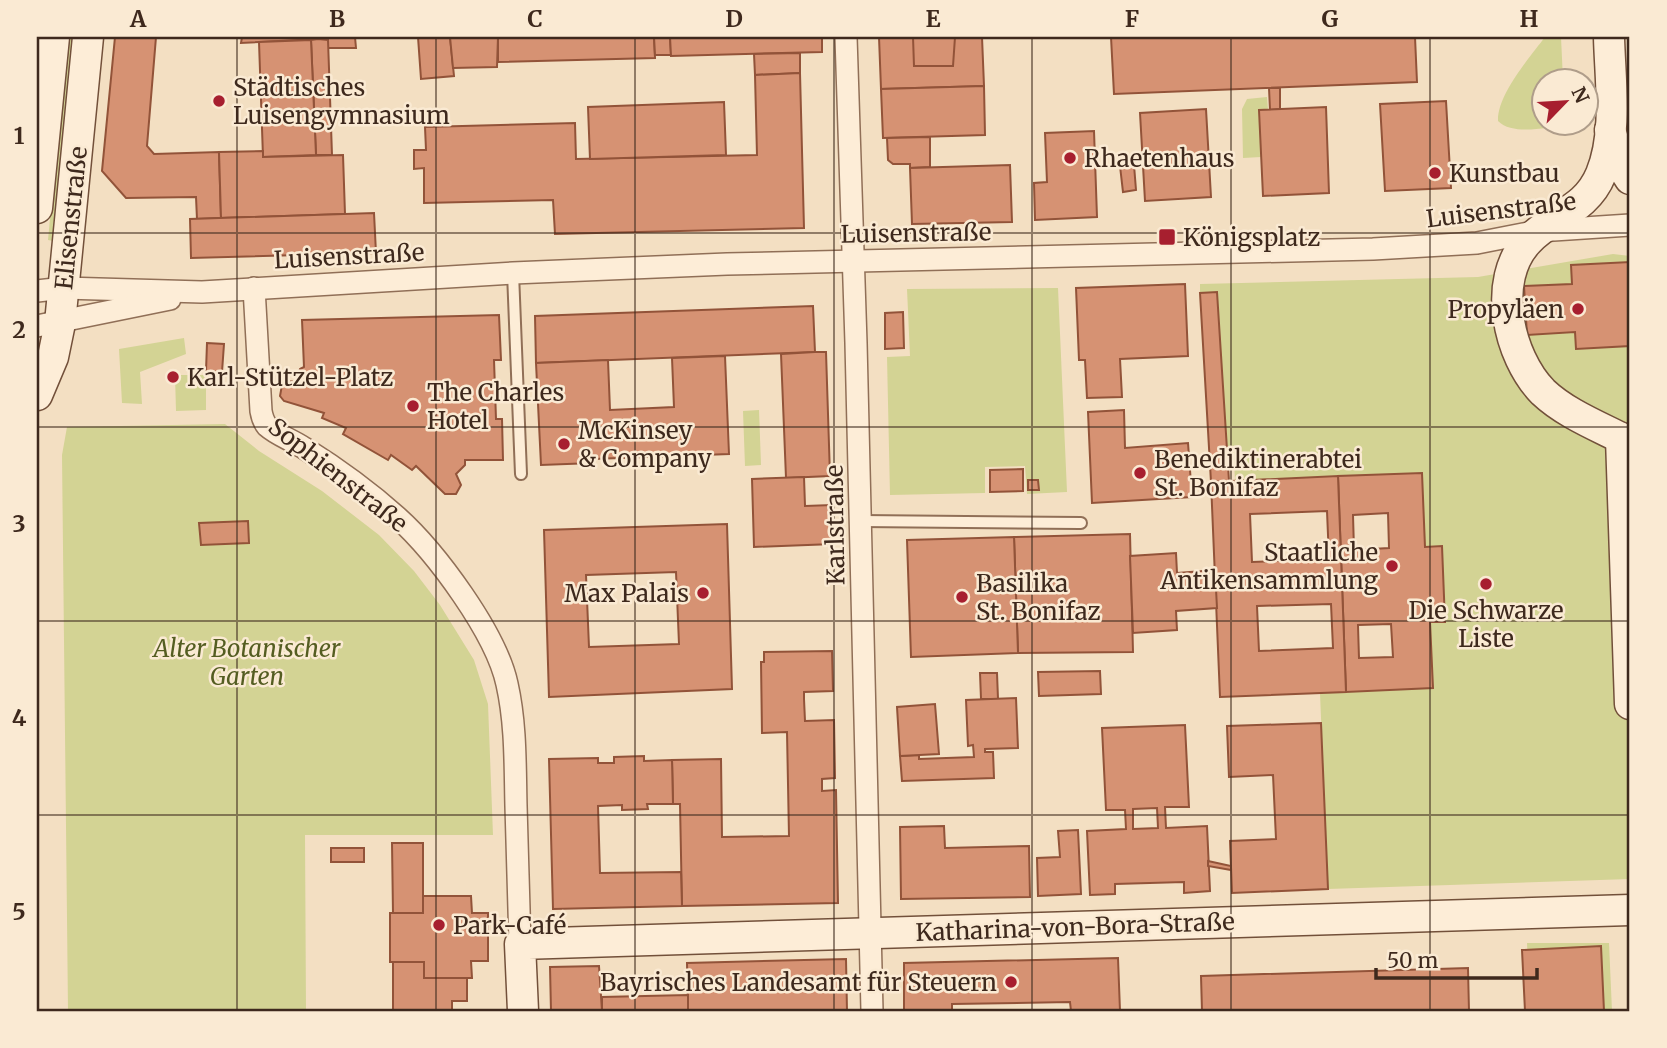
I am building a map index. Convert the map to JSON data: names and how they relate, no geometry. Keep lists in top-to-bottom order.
{
  "streets": {
    "main road": ["Elisenstraße", "Sophienstraße", "Katharina-von-Bora-Straße"],
    "street": ["Luisenstraße", "Karlstraße"]
  },
  "crossings": [
    ["Luisenstraße", "Elisenstraße"],
    ["Luisenstraße", "Sophienstraße"],
    ["Luisenstraße", "Karlstraße"],
    ["Sophienstraße", "Katharina-von-Bora-Straße"],
    ["Karlstraße", "Katharina-von-Bora-Straße"]
  ],
  "parks": ["Alter Botanischer Garten"],
  "places": {
    "other": [
      "Städtisches Luisengymnasium",
      "Rhaetenhaus",
      "Kunstbau",
      "Propyläen",
      "Karl-Stützel-Platz",
      "The Charles Hotel",
      "McKinsey & Company",
      "Benediktinerabtei St. Bonifaz",
      "Staatliche Antikensammlung",
      "Die Schwarze Liste",
      "Max Palais",
      "Basilika St. Bonifaz",
      "Park-Café",
      "Bayrisches Landesamt für Steuern"
    ],
    "transit": ["Königsplatz"]
  },
  "scale_bar": "50 m",
  "north": "top right",
  "grid": {
    "columns": [
      "A",
      "B",
      "C",
      "D",
      "E",
      "F",
      "G",
      "H"
    ],
    "rows": [
      "1",
      "2",
      "3",
      "4",
      "5"
    ]
  }
}
